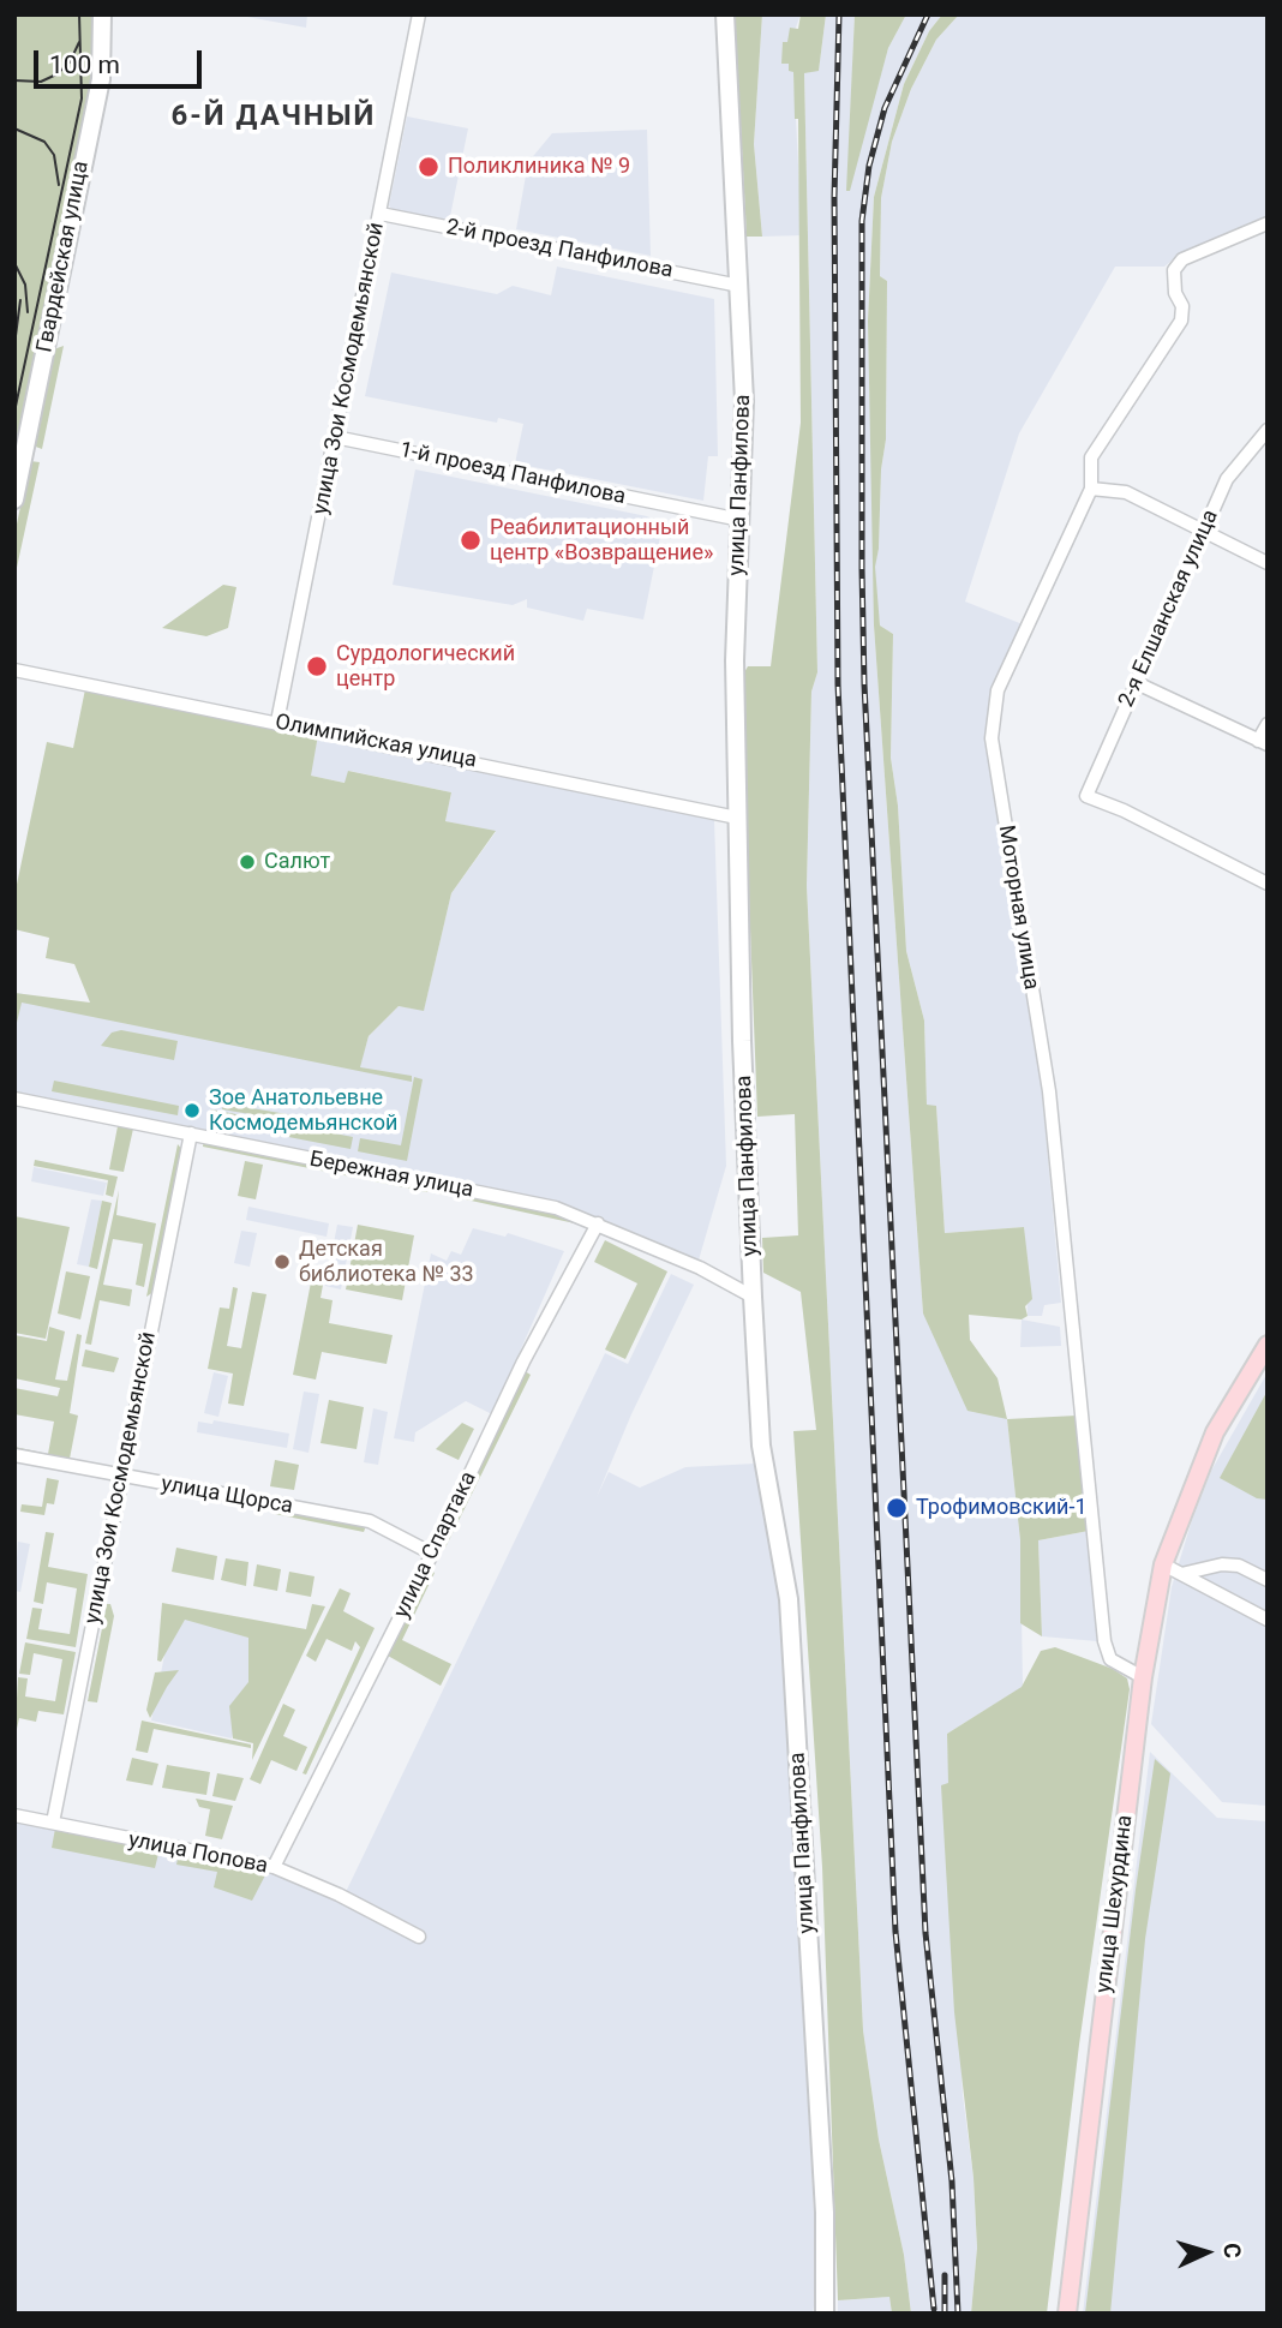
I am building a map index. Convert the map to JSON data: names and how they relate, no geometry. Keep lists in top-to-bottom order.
{
  "streets": {
    "main road": ["Гвардейская улица", "улица Панфилова", "улица Шехурдина"],
    "street": [
      "2-й проезд Панфилова",
      "улица Зои Космодемьянской",
      "1-й проезд Панфилова",
      "2-я Елшанская улица",
      "Олимпийская улица",
      "Моторная улица",
      "Бережная улица",
      "улица Щорса",
      "улица Спартака",
      "улица Попова"
    ]
  },
  "crossings": [
    ["2-й проезд Панфилова", "улица Зои Космодемьянской"],
    ["2-й проезд Панфилова", "улица Панфилова"],
    ["улица Зои Космодемьянской", "1-й проезд Панфилова"],
    ["улица Зои Космодемьянской", "Олимпийская улица"],
    ["улица Зои Космодемьянской", "Бережная улица"],
    ["улица Зои Космодемьянской", "улица Щорса"],
    ["улица Зои Космодемьянской", "улица Попова"],
    ["1-й проезд Панфилова", "улица Панфилова"],
    ["улица Панфилова", "Олимпийская улица"],
    ["улица Панфилова", "Бережная улица"],
    ["Моторная улица", "улица Шехурдина"],
    ["Бережная улица", "улица Спартака"],
    ["улица Щорса", "улица Спартака"],
    ["улица Спартака", "улица Попова"]
  ],
  "districts": ["6-Й ДАЧНЫЙ"],
  "places": [
    "Поликлиника № 9",
    "Реабилитационный центр «Возвращение»",
    "Сурдологический центр",
    "Салют",
    "Зое Анатольевне Космодемьянской",
    "Детская библиотека № 33",
    "Трофимовский-1"
  ],
  "scale_bar": "100 m",
  "north": "right"
}
